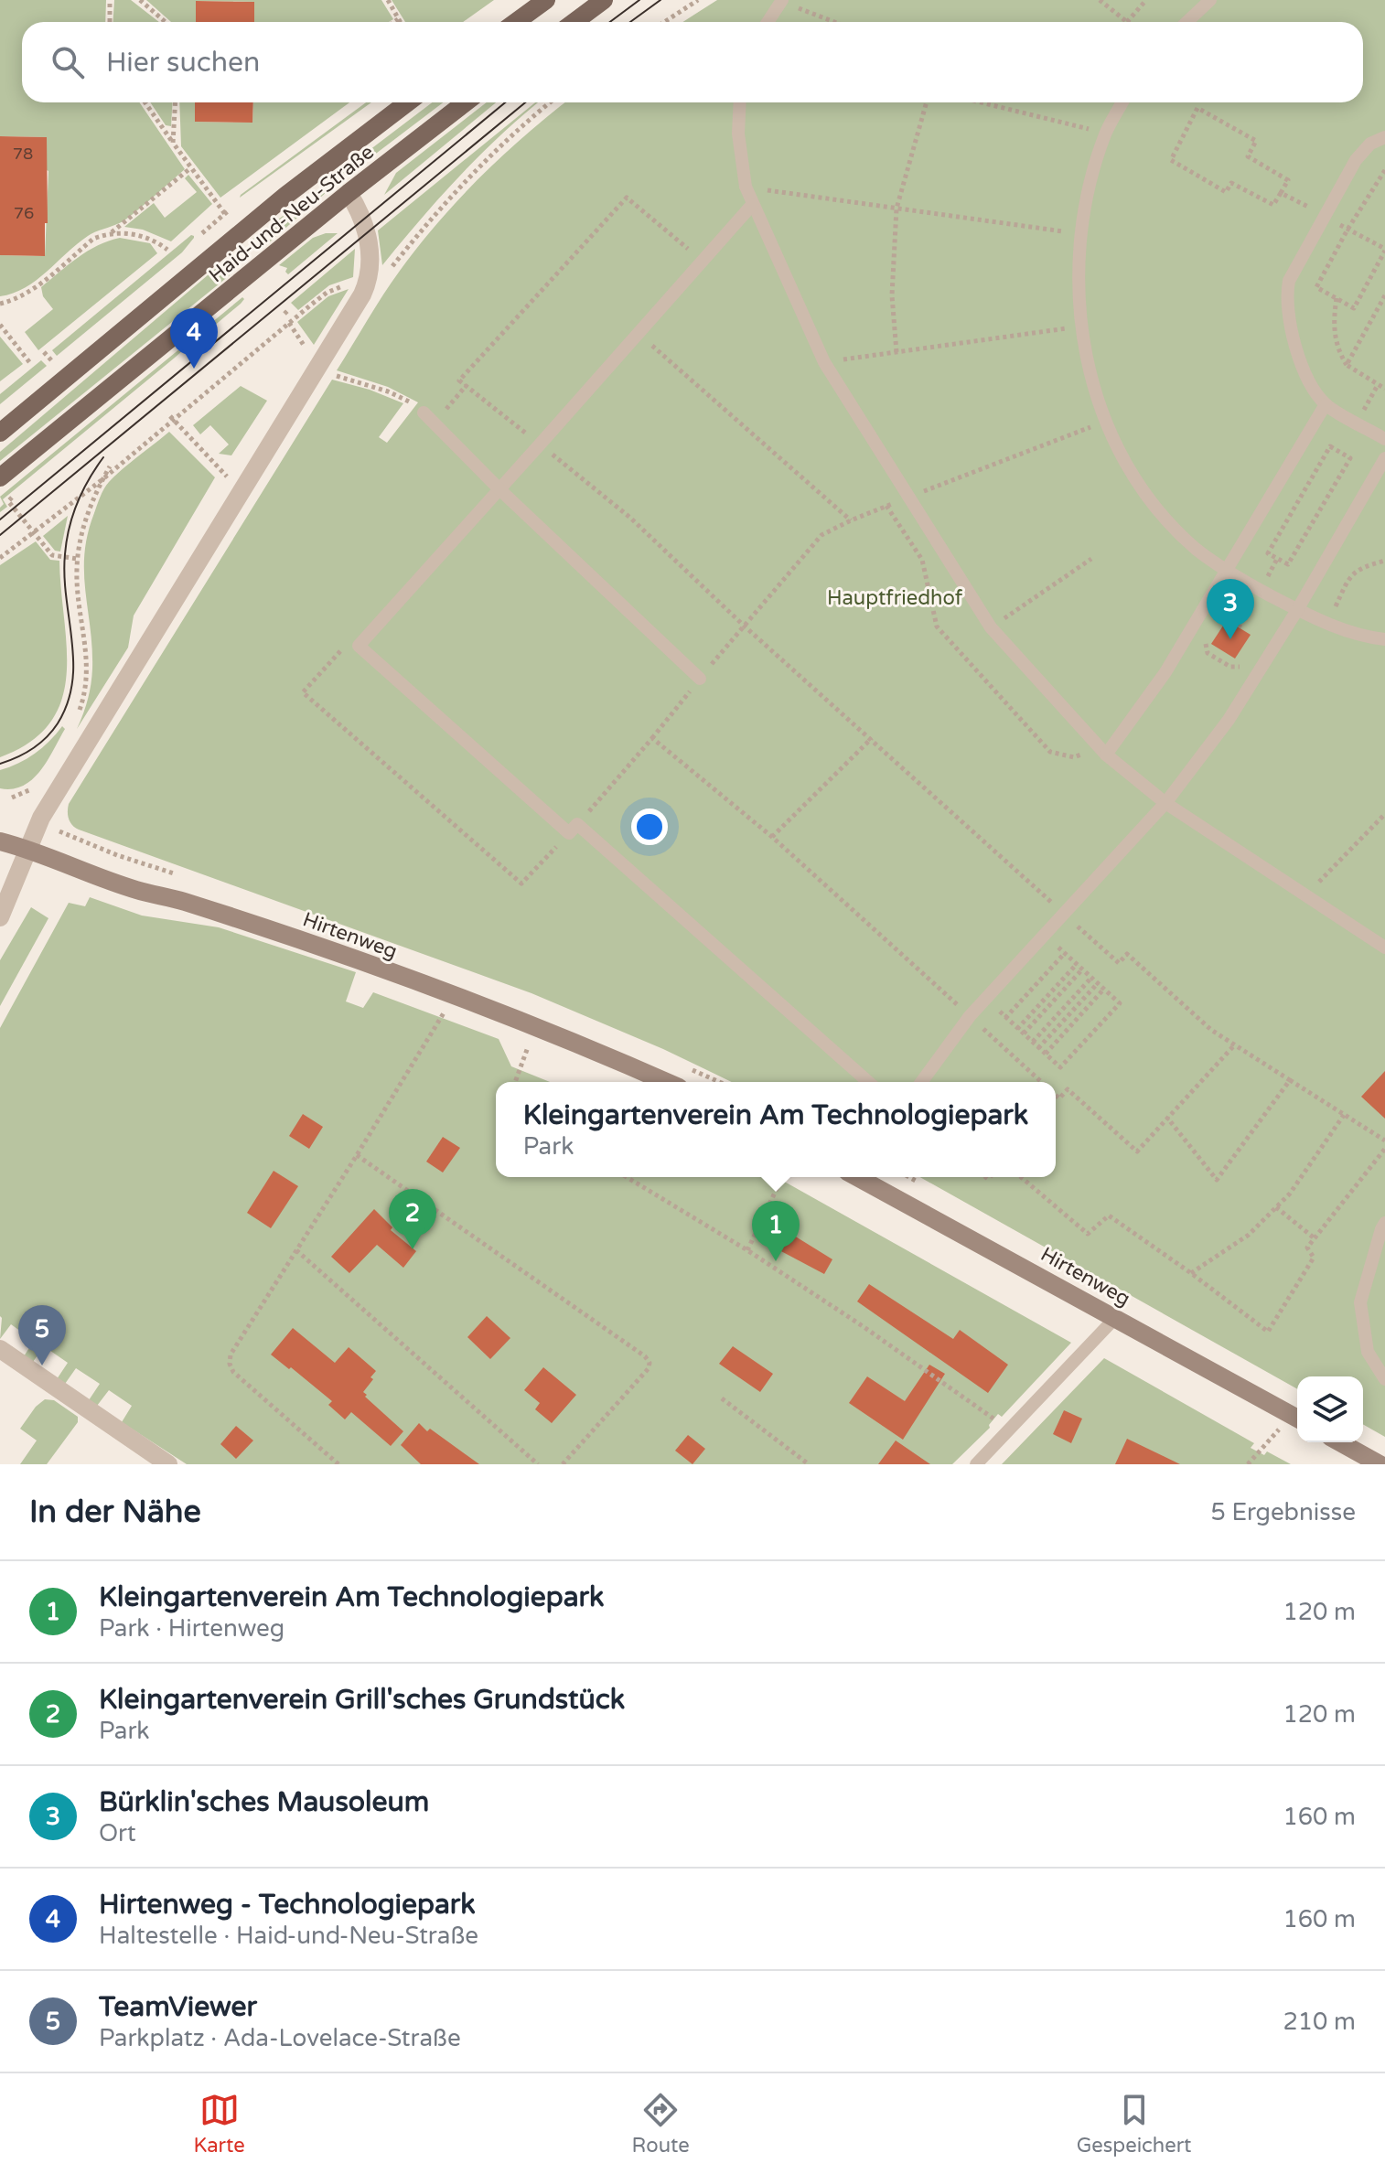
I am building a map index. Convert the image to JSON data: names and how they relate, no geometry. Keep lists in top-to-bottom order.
{
  "streets": {
    "main road": ["Haid-und-Neu-Straße"],
    "street": ["Hirtenweg"]
  },
  "parks": ["Hauptfriedhof"],
  "house_numbers": ["78", "76"],
  "page": {
    "search": "Hier suchen",
    "pins": [
      "4",
      "3",
      "2",
      "1",
      "5"
    ],
    "popup": ["Kleingartenverein Am Technologiepark", "Park"],
    "heading": ["In der Nähe", "5 Ergebnisse"],
    "list": [
      {
        "mark": "1",
        "name": "Kleingartenverein Am Technologiepark",
        "note": "Park · Hirtenweg",
        "value": "120 m"
      },
      {
        "mark": "2",
        "name": "Kleingartenverein Grill'sches Grundstück",
        "note": "Park",
        "value": "120 m"
      },
      {
        "mark": "3",
        "name": "Bürklin'sches Mausoleum",
        "note": "Ort",
        "value": "160 m"
      },
      {
        "mark": "4",
        "name": "Hirtenweg - Technologiepark",
        "note": "Haltestelle · Haid-und-Neu-Straße",
        "value": "160 m"
      },
      {
        "mark": "5",
        "name": "TeamViewer",
        "note": "Parkplatz · Ada-Lovelace-Straße",
        "value": "210 m"
      }
    ],
    "nav": ["Karte", "Route", "Gespeichert"]
  }
}
